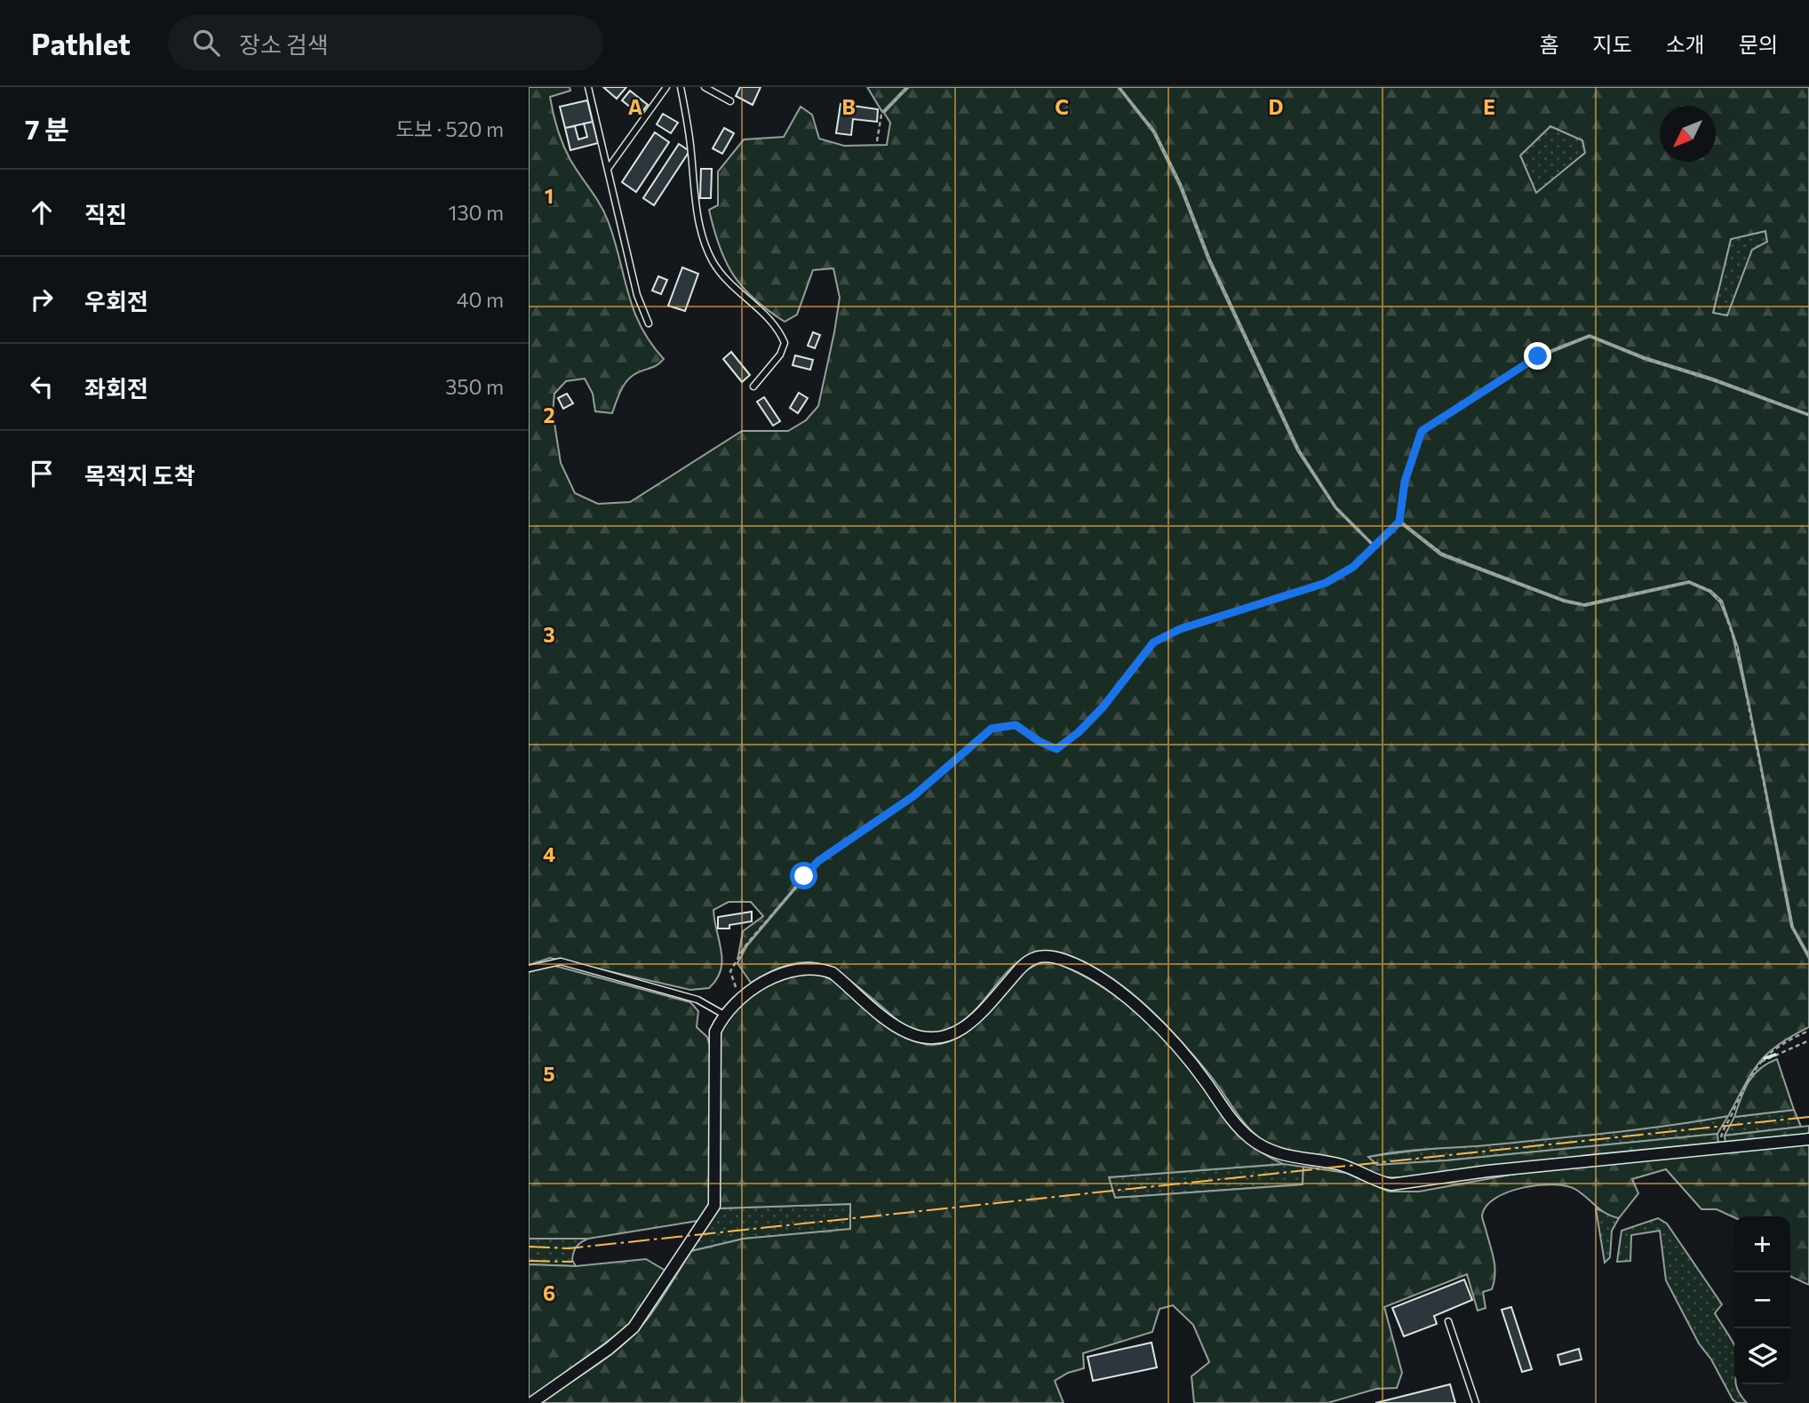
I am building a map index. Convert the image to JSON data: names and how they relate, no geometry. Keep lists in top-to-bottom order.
{
  "north": "bottom left",
  "page": {
    "header": "Pathlet",
    "search": "장소 검색",
    "nav": [
      "홈",
      "지도",
      "소개",
      "문의"
    ],
    "heading": ["7 분", "도보 · 520 m"],
    "list": [
      ["직진", "130 m"],
      ["우회전", "40 m"],
      ["좌회전", "350 m"],
      "목적지 도착"
    ],
    "map_buttons": ["+", "−"]
  },
  "grid": {
    "columns": [
      "A",
      "B",
      "C",
      "D",
      "E"
    ],
    "rows": [
      "1",
      "2",
      "3",
      "4",
      "5",
      "6"
    ]
  }
}
